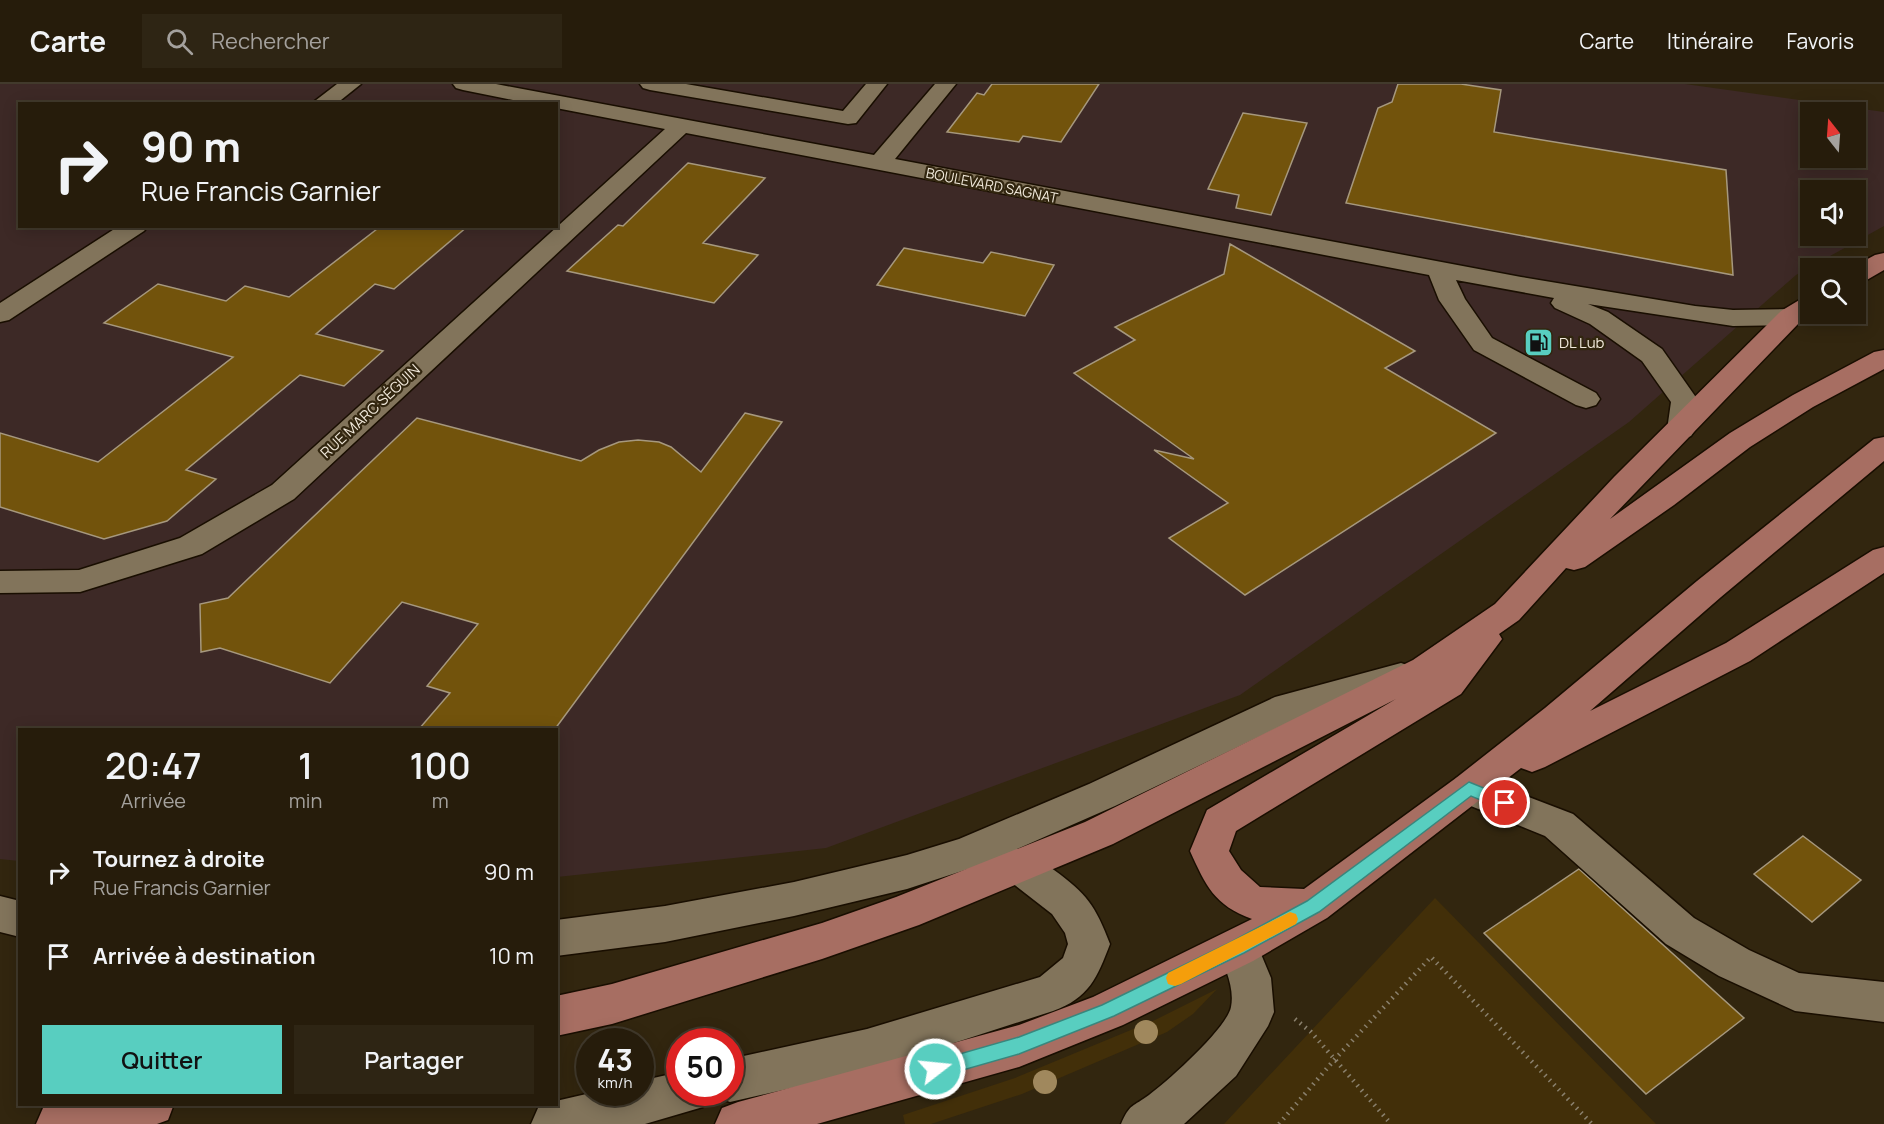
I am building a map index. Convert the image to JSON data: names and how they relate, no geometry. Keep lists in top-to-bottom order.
{
  "streets": {
    "street": ["BOULEVARD SAGNAT", "RUE MARC SÉGUIN"]
  },
  "crossings": [
    ["BOULEVARD SAGNAT", "RUE MARC SÉGUIN"]
  ],
  "places": {
    "fuel station": ["DL Lub"]
  },
  "north": "top",
  "page": {
    "header": "Carte",
    "search": "Rechercher",
    "nav": ["Carte", "Itinéraire", "Favoris"],
    "turn": ["90 m", "Rue Francis Garnier"],
    "eta": [
      "20:47",
      "Arrivée",
      "1",
      "min",
      "100",
      "m"
    ],
    "list": [
      {
        "name": "Tournez à droite",
        "note": "Rue Francis Garnier",
        "value": "90 m"
      },
      {
        "name": "Arrivée à destination",
        "value": "10 m"
      }
    ],
    "buttons": ["Quitter", "Partager"],
    "speed": "43 km/h",
    "limit": "50"
  }
}
